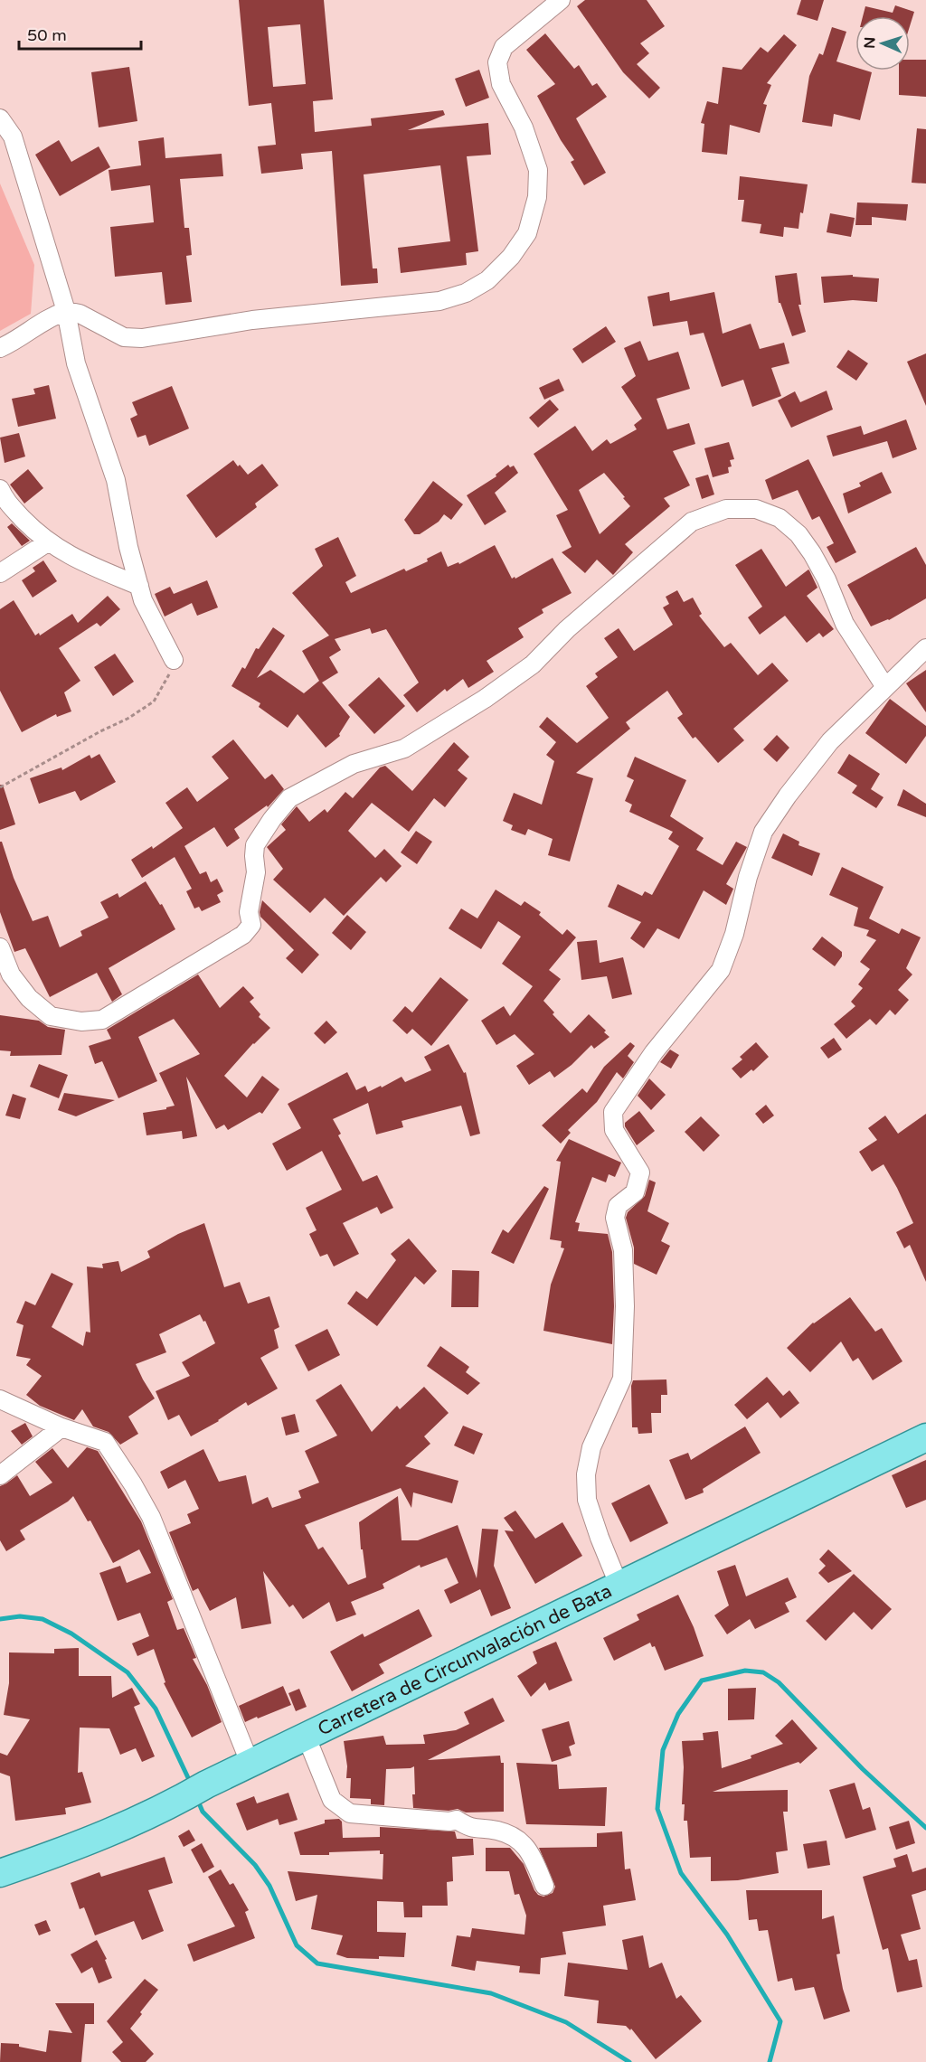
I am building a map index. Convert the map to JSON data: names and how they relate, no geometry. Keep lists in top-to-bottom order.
{
  "streets": {
    "main road": ["Carretera de Circunvalación de Bata"]
  },
  "scale_bar": "50 m",
  "north": "left"
}
